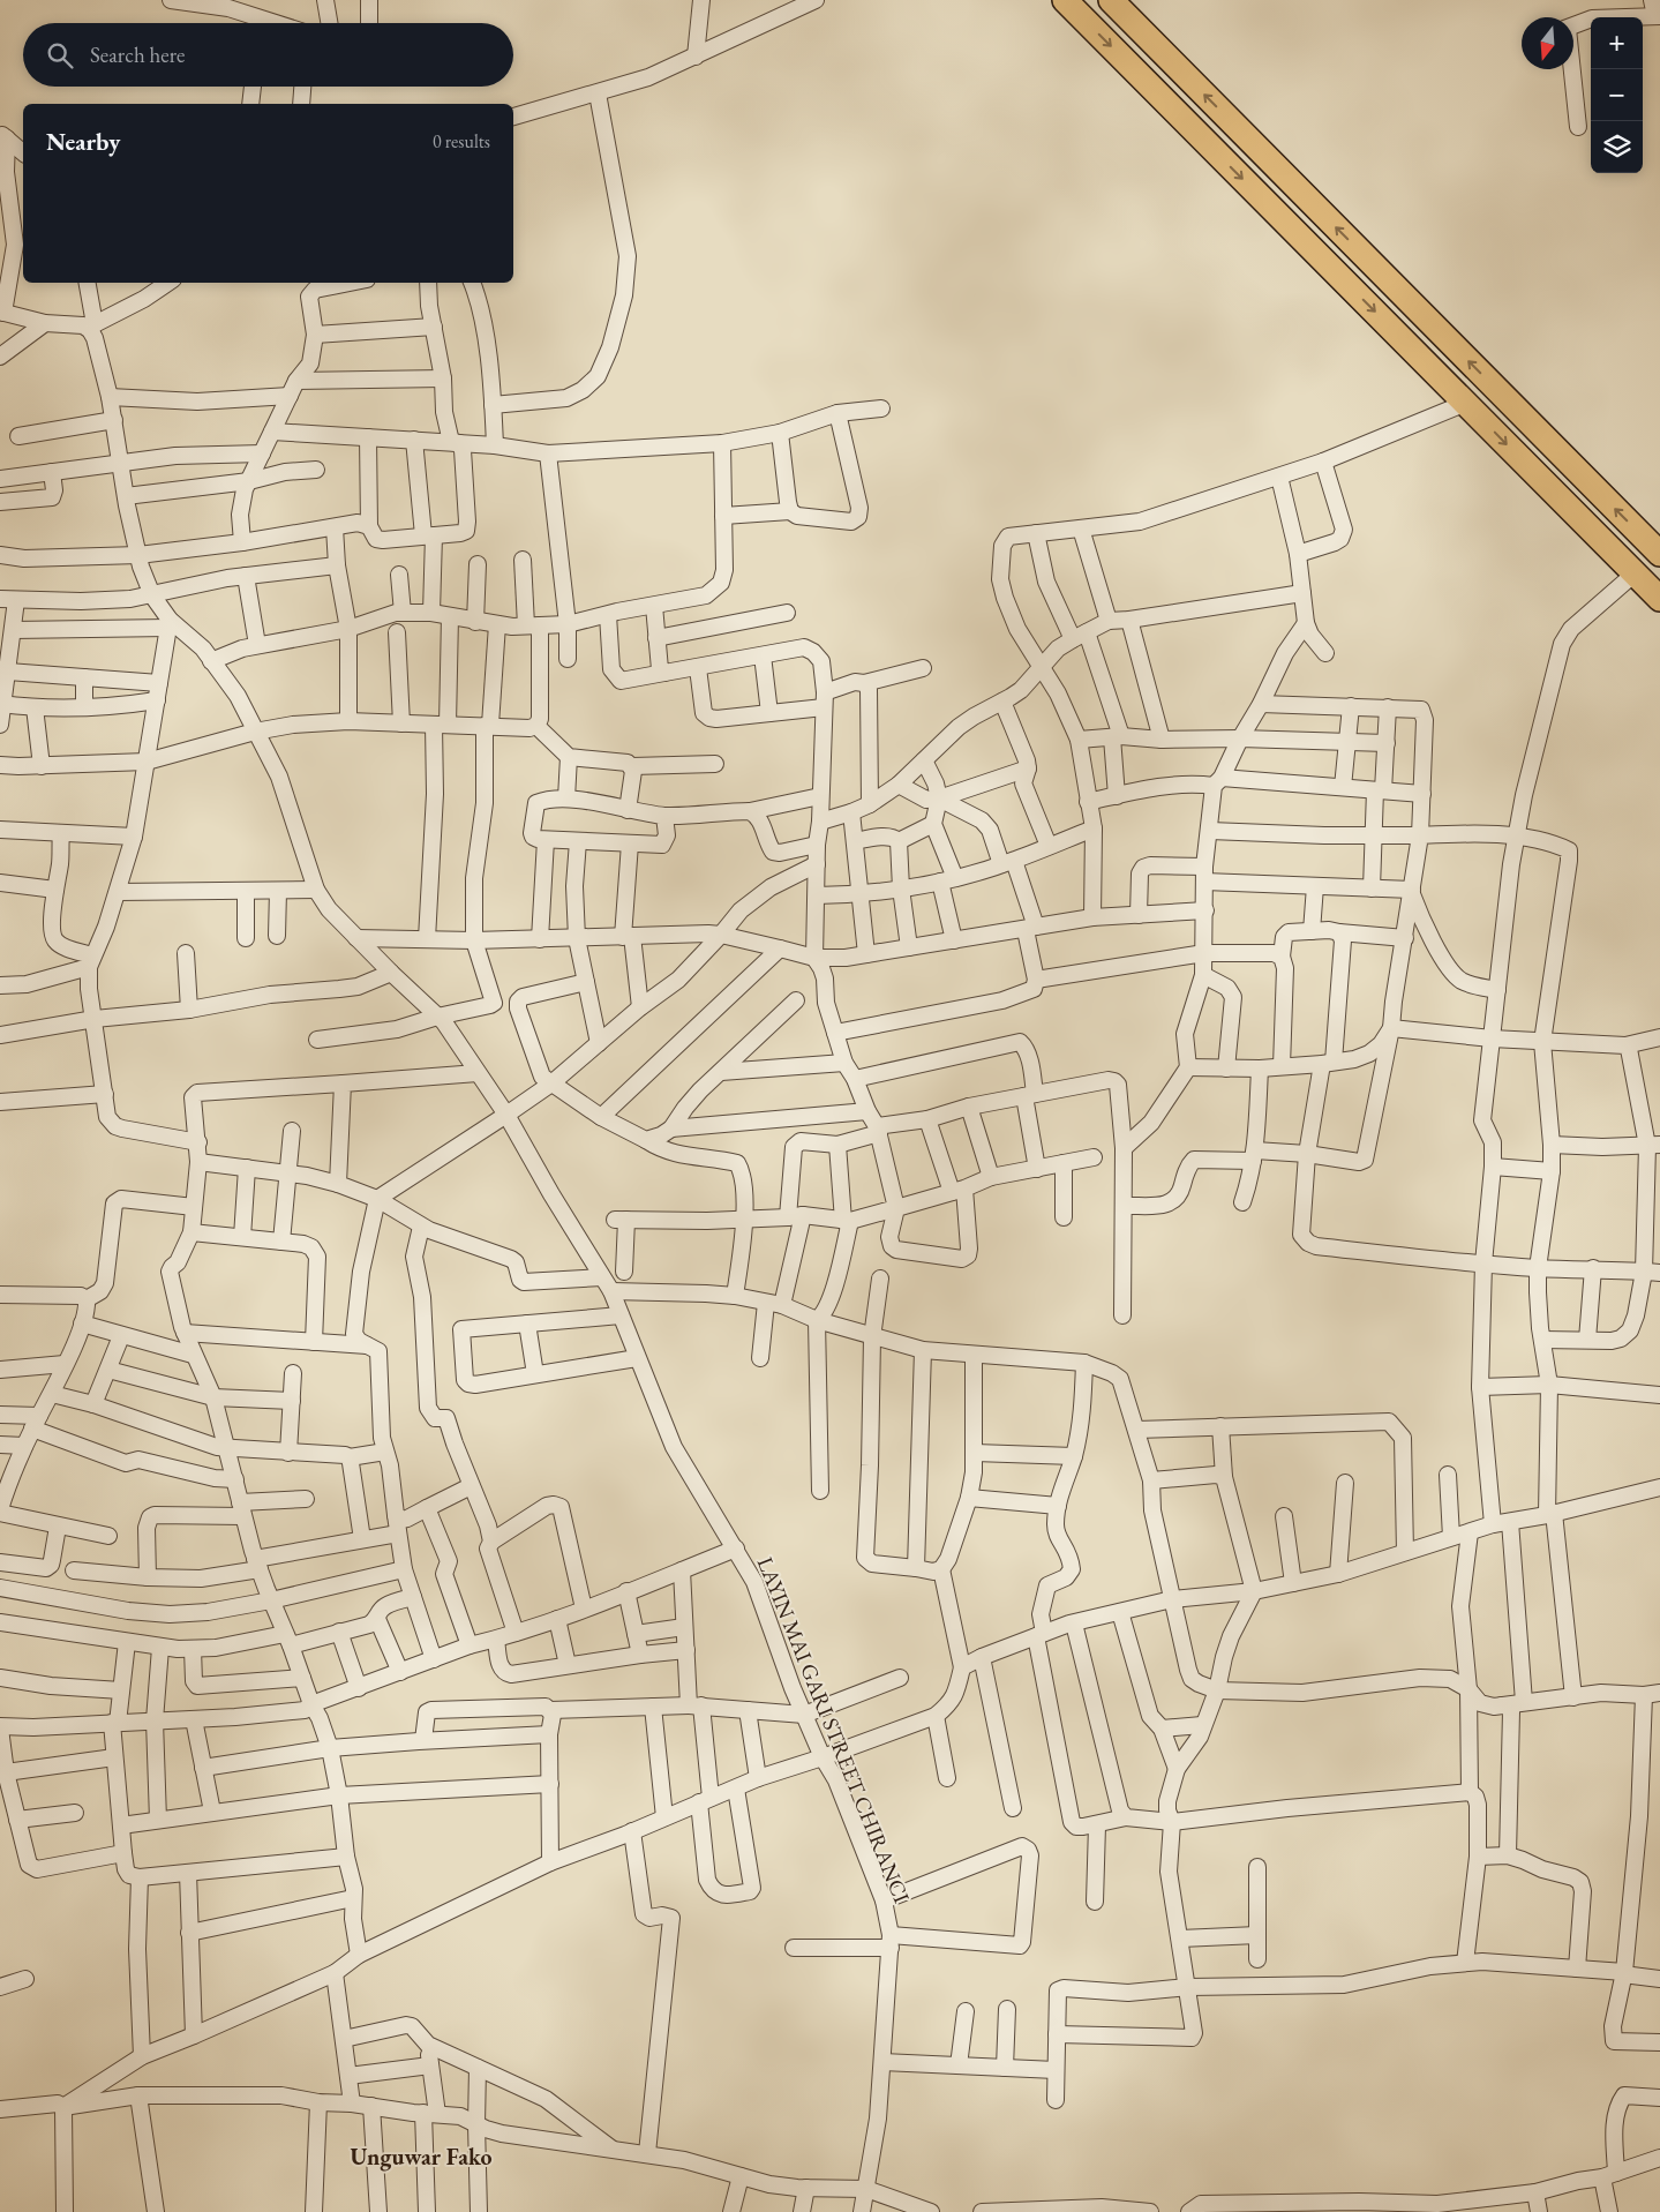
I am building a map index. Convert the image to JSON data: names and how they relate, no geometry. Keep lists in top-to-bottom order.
{
  "streets": {
    "street": ["LAYIN MAI GARI STREET CHIRANCI"]
  },
  "districts": ["Unguwar Fako"],
  "north": "bottom",
  "page": {
    "map_buttons": ["+", "−"],
    "search": "Search here",
    "heading": ["Nearby", "0 results"]
  }
}
